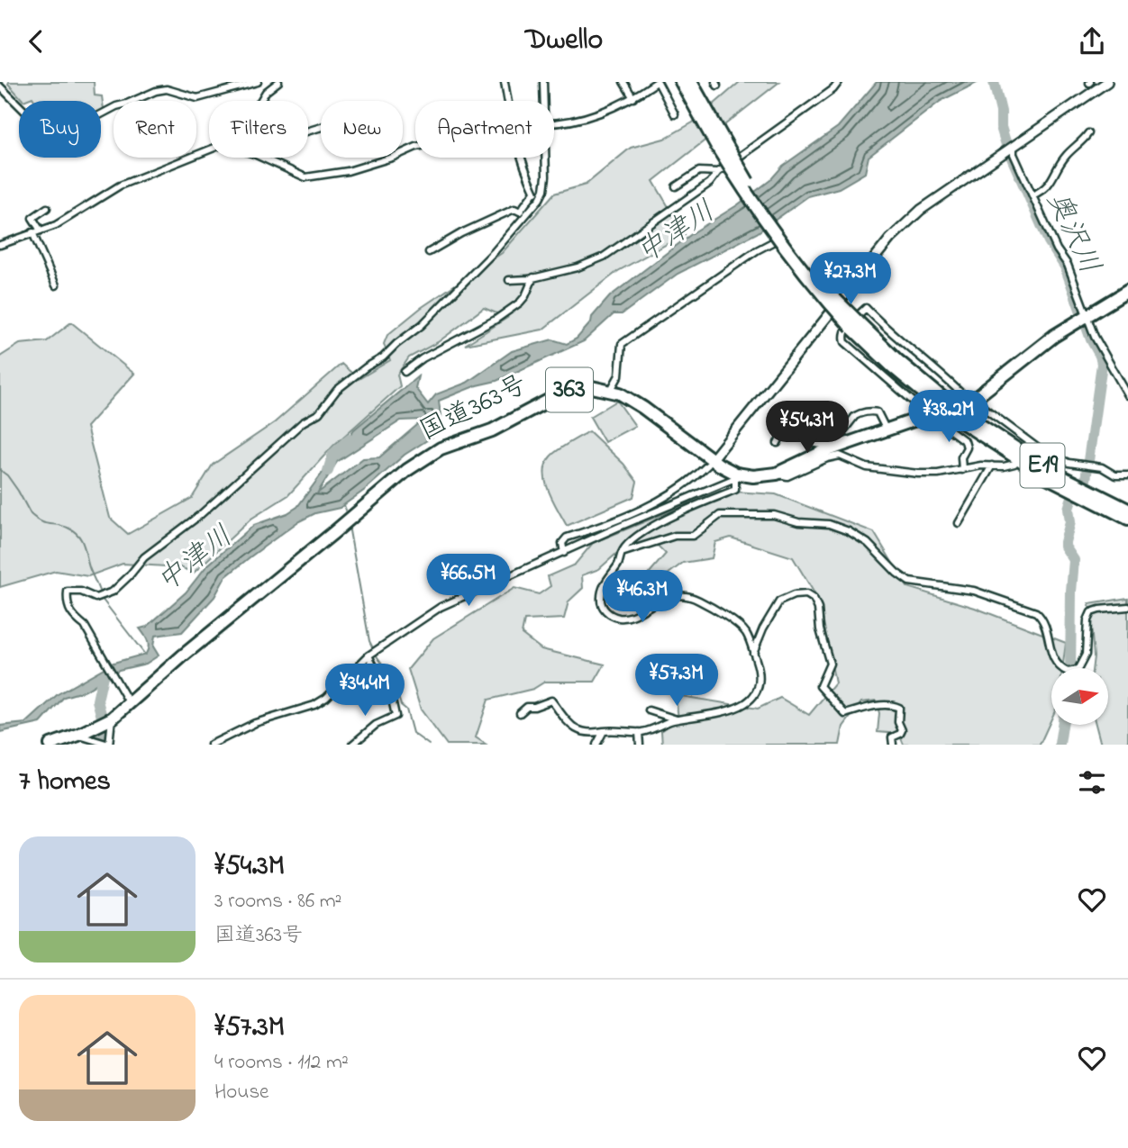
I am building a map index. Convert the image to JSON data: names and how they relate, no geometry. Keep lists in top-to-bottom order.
{
  "streets": {
    "highway": ["363", "国道363号", "E19"]
  },
  "water": ["中津川", "奥沢川"],
  "north": "right",
  "page": {
    "header": "Dwello",
    "chip": [
      "Buy",
      "Rent",
      "Filters",
      "New",
      "Apartment"
    ],
    "price": [
      "¥27.3M",
      "¥38.2M",
      "¥54.3M",
      "¥66.5M",
      "¥46.3M",
      "¥57.3M",
      "¥34.4M"
    ],
    "heading": "7 homes",
    "list": [
      {
        "name": "¥54.3M",
        "note": "3 rooms · 86 m² · 国道363号"
      },
      {
        "name": "¥57.3M",
        "note": "4 rooms · 112 m² · House"
      }
    ]
  }
}
